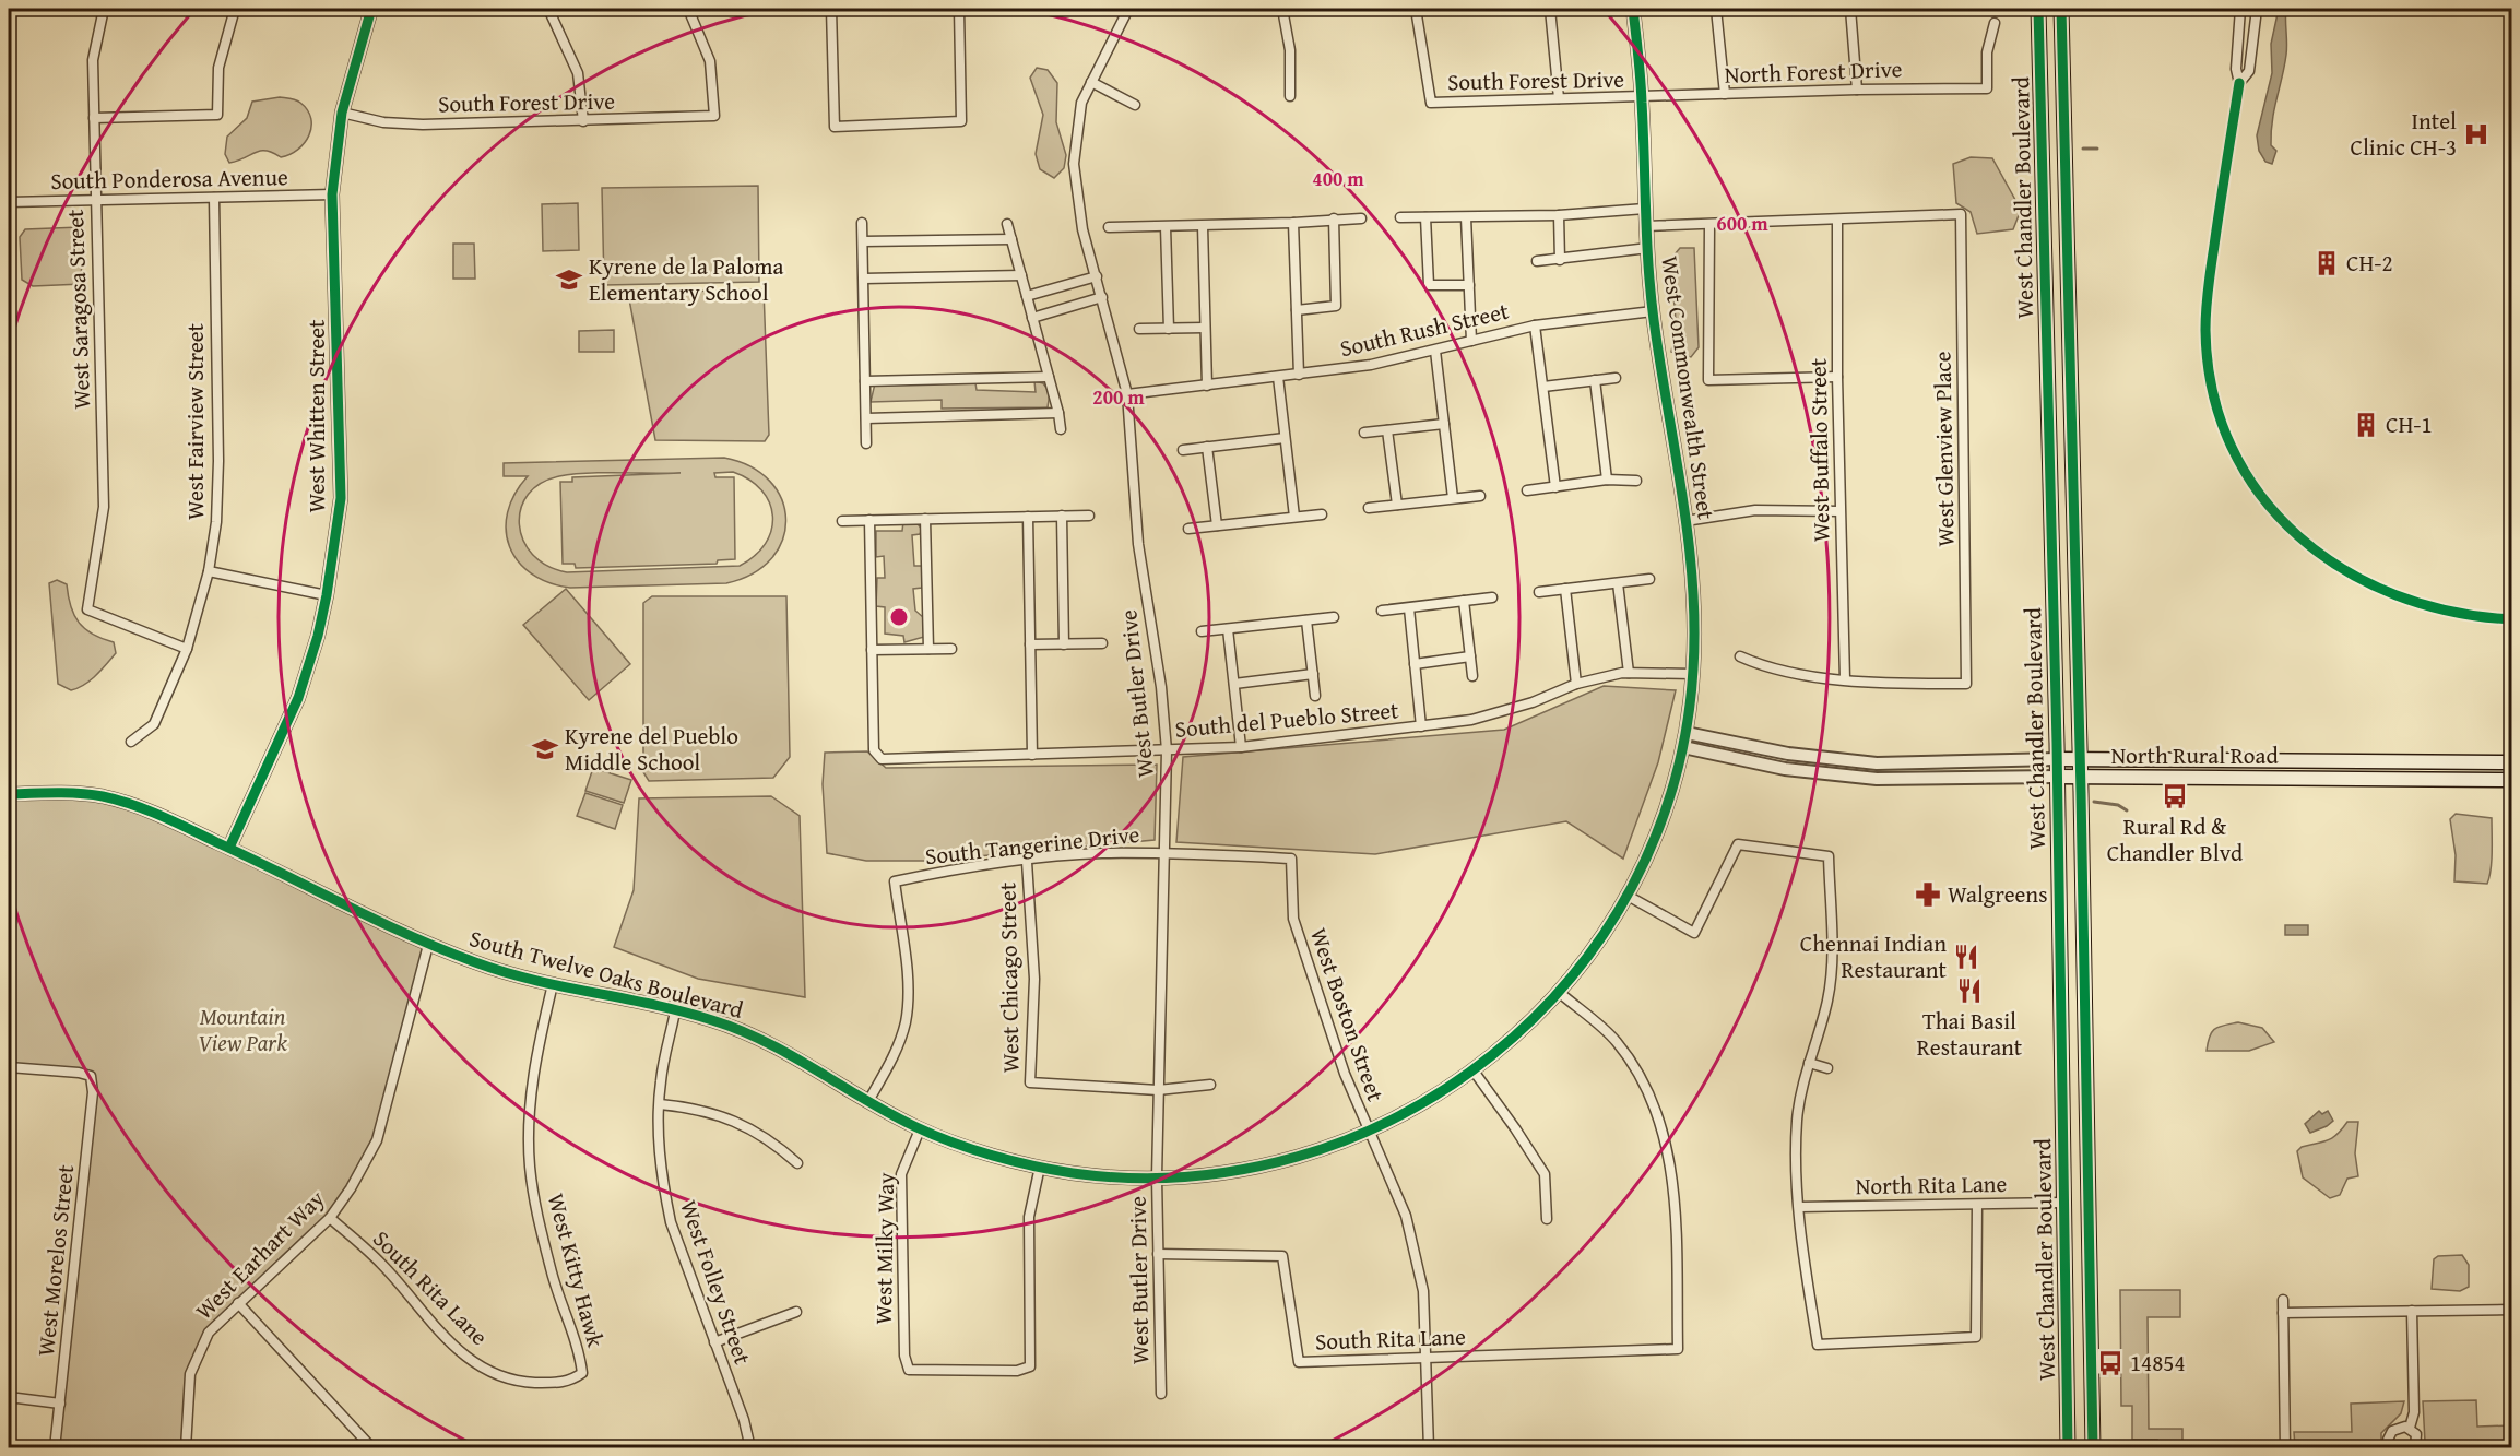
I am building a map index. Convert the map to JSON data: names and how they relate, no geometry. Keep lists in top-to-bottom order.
{
  "streets": {
    "main road": ["West Chandler Boulevard", "North Rural Road"],
    "street": [
      "North Forest Drive",
      "South Forest Drive",
      "South Ponderosa Avenue",
      "West Saragosa Street",
      "South Rush Street",
      "West Commonwealth Street",
      "West Whitten Street",
      "West Fairview Street",
      "West Glenview Place",
      "West Buffalo Street",
      "West Butler Drive",
      "South del Pueblo Street",
      "South Tangerine Drive",
      "South Twelve Oaks Boulevard",
      "West Chicago Street",
      "West Boston Street",
      "North Rita Lane",
      "West Milky Way",
      "West Earhart Way",
      "West Morelos Street",
      "West Kitty Hawk",
      "West Folley Street",
      "South Rita Lane"
    ]
  },
  "crossings": [
    ["North Forest Drive", "South Forest Drive"],
    ["North Forest Drive", "West Commonwealth Street"],
    ["South Forest Drive", "West Commonwealth Street"],
    ["South Forest Drive", "West Whitten Street"],
    ["South Ponderosa Avenue", "West Saragosa Street"],
    ["South Ponderosa Avenue", "West Whitten Street"],
    ["South Ponderosa Avenue", "West Fairview Street"],
    ["West Chandler Boulevard", "North Rural Road"],
    ["West Chandler Boulevard", "North Rita Lane"],
    ["West Saragosa Street", "West Fairview Street"],
    ["South Rush Street", "West Commonwealth Street"],
    ["South Rush Street", "West Butler Drive"],
    ["West Commonwealth Street", "South del Pueblo Street"],
    ["West Commonwealth Street", "North Rural Road"],
    ["West Commonwealth Street", "South Twelve Oaks Boulevard"],
    ["West Whitten Street", "South Twelve Oaks Boulevard"],
    ["West Glenview Place", "West Buffalo Street"],
    ["West Butler Drive", "South del Pueblo Street"],
    ["West Butler Drive", "South Tangerine Drive"],
    ["West Butler Drive", "South Twelve Oaks Boulevard"],
    ["West Butler Drive", "West Chicago Street"],
    ["West Butler Drive", "South Rita Lane"],
    ["North Rural Road", "South Twelve Oaks Boulevard"],
    ["South Tangerine Drive", "South Twelve Oaks Boulevard"],
    ["South Tangerine Drive", "West Chicago Street"],
    ["South Tangerine Drive", "West Boston Street"],
    ["South Twelve Oaks Boulevard", "West Boston Street"],
    ["South Twelve Oaks Boulevard", "West Milky Way"],
    ["South Twelve Oaks Boulevard", "West Earhart Way"],
    ["South Twelve Oaks Boulevard", "West Kitty Hawk"],
    ["South Twelve Oaks Boulevard", "West Folley Street"],
    ["South Twelve Oaks Boulevard", "South Rita Lane"],
    ["West Boston Street", "South Rita Lane"],
    ["West Earhart Way", "South Rita Lane"],
    ["West Kitty Hawk", "South Rita Lane"]
  ],
  "parks": ["Mountain View Park"],
  "places": {
    "hospital": ["Intel Clinic CH-3"],
    "building": ["CH-2", "CH-1"],
    "school or university": ["Kyrene de la Paloma Elementary School", "Kyrene del Pueblo Middle School"],
    "bus stop": ["Rural Rd & Chandler Blvd", "14854"],
    "pharmacy": ["Walgreens"],
    "restaurant": ["Chennai Indian Restaurant", "Thai Basil Restaurant"]
  },
  "rings": ["400 m", "600 m", "200 m"]
}
